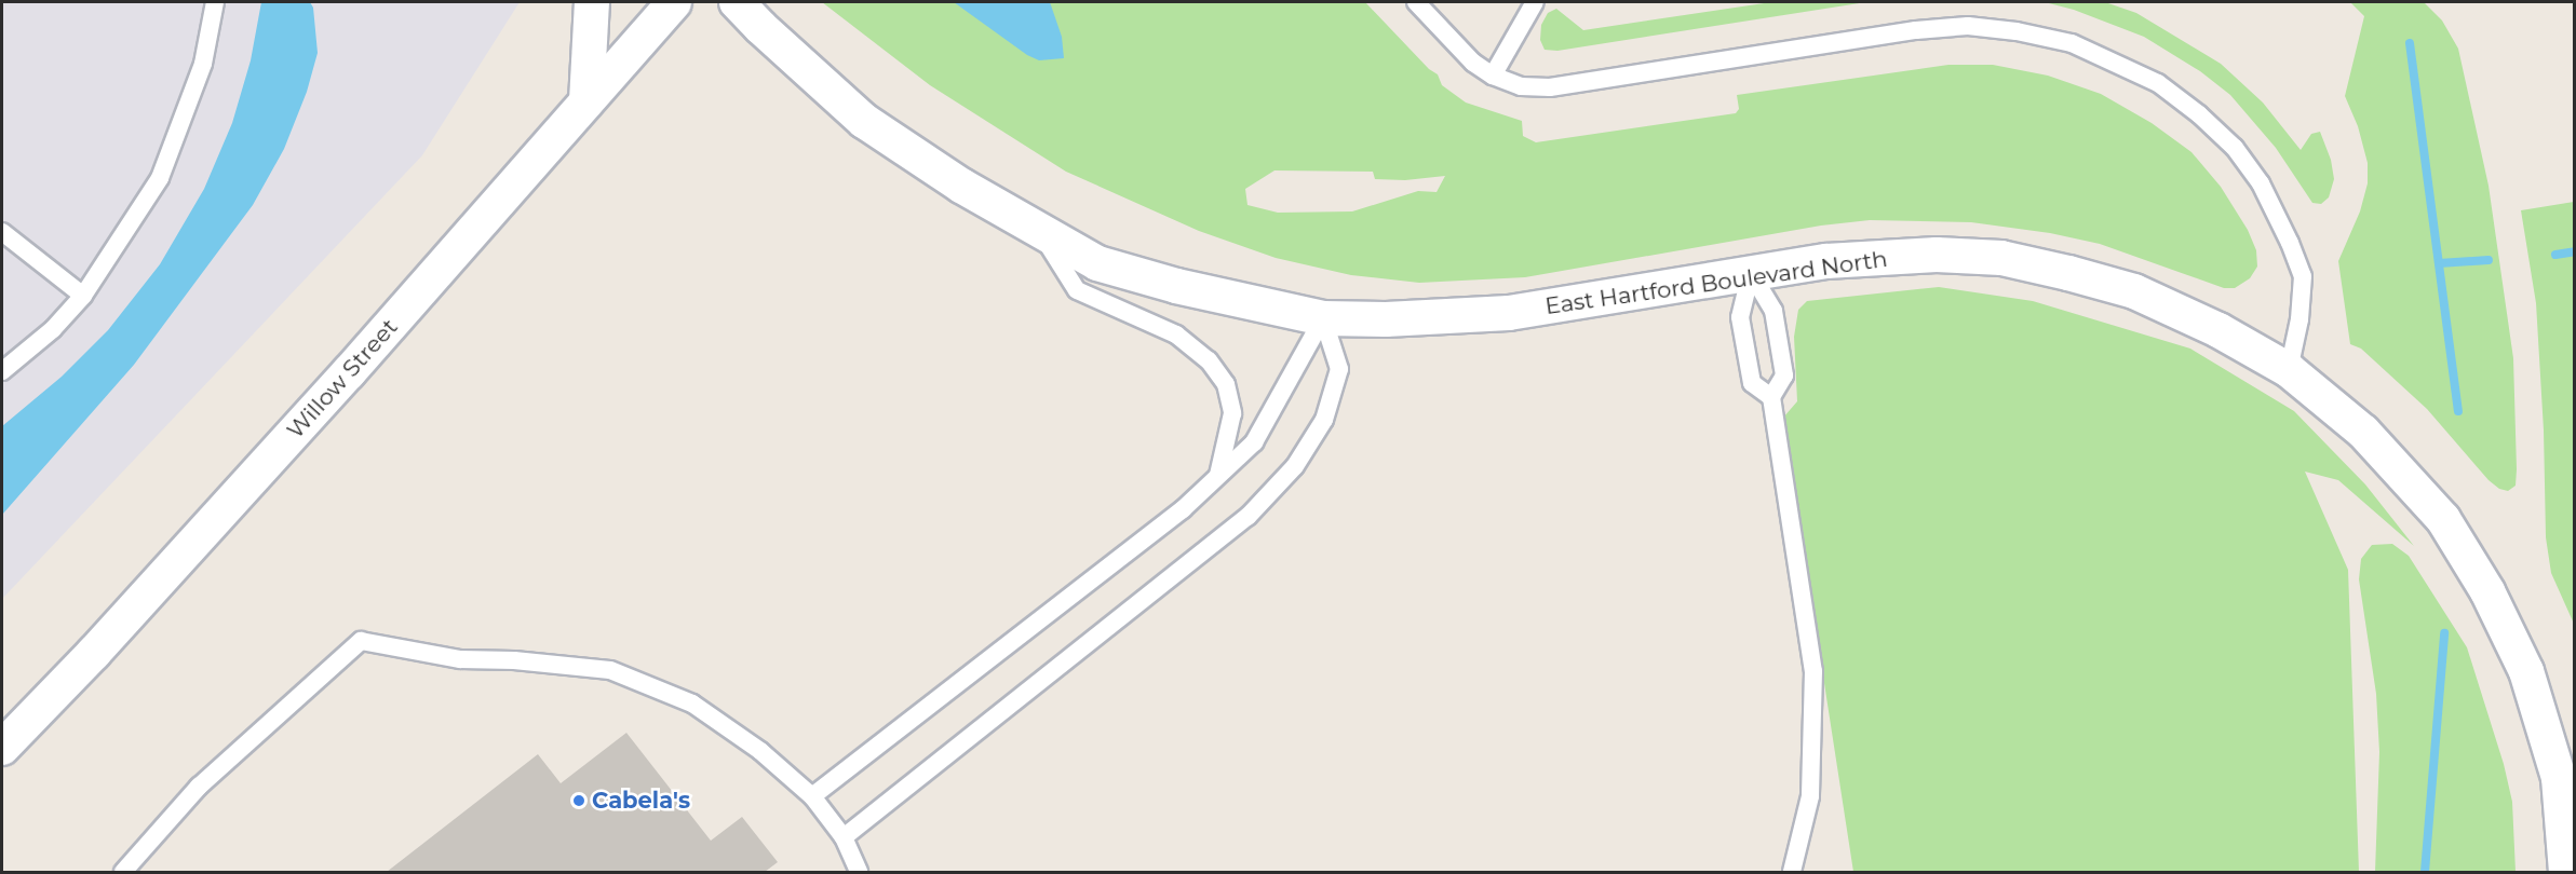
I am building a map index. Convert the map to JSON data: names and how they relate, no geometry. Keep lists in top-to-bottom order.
{
  "streets": {
    "street": ["East Hartford Boulevard North", "Willow Street"]
  },
  "places": ["Cabela's"]
}
